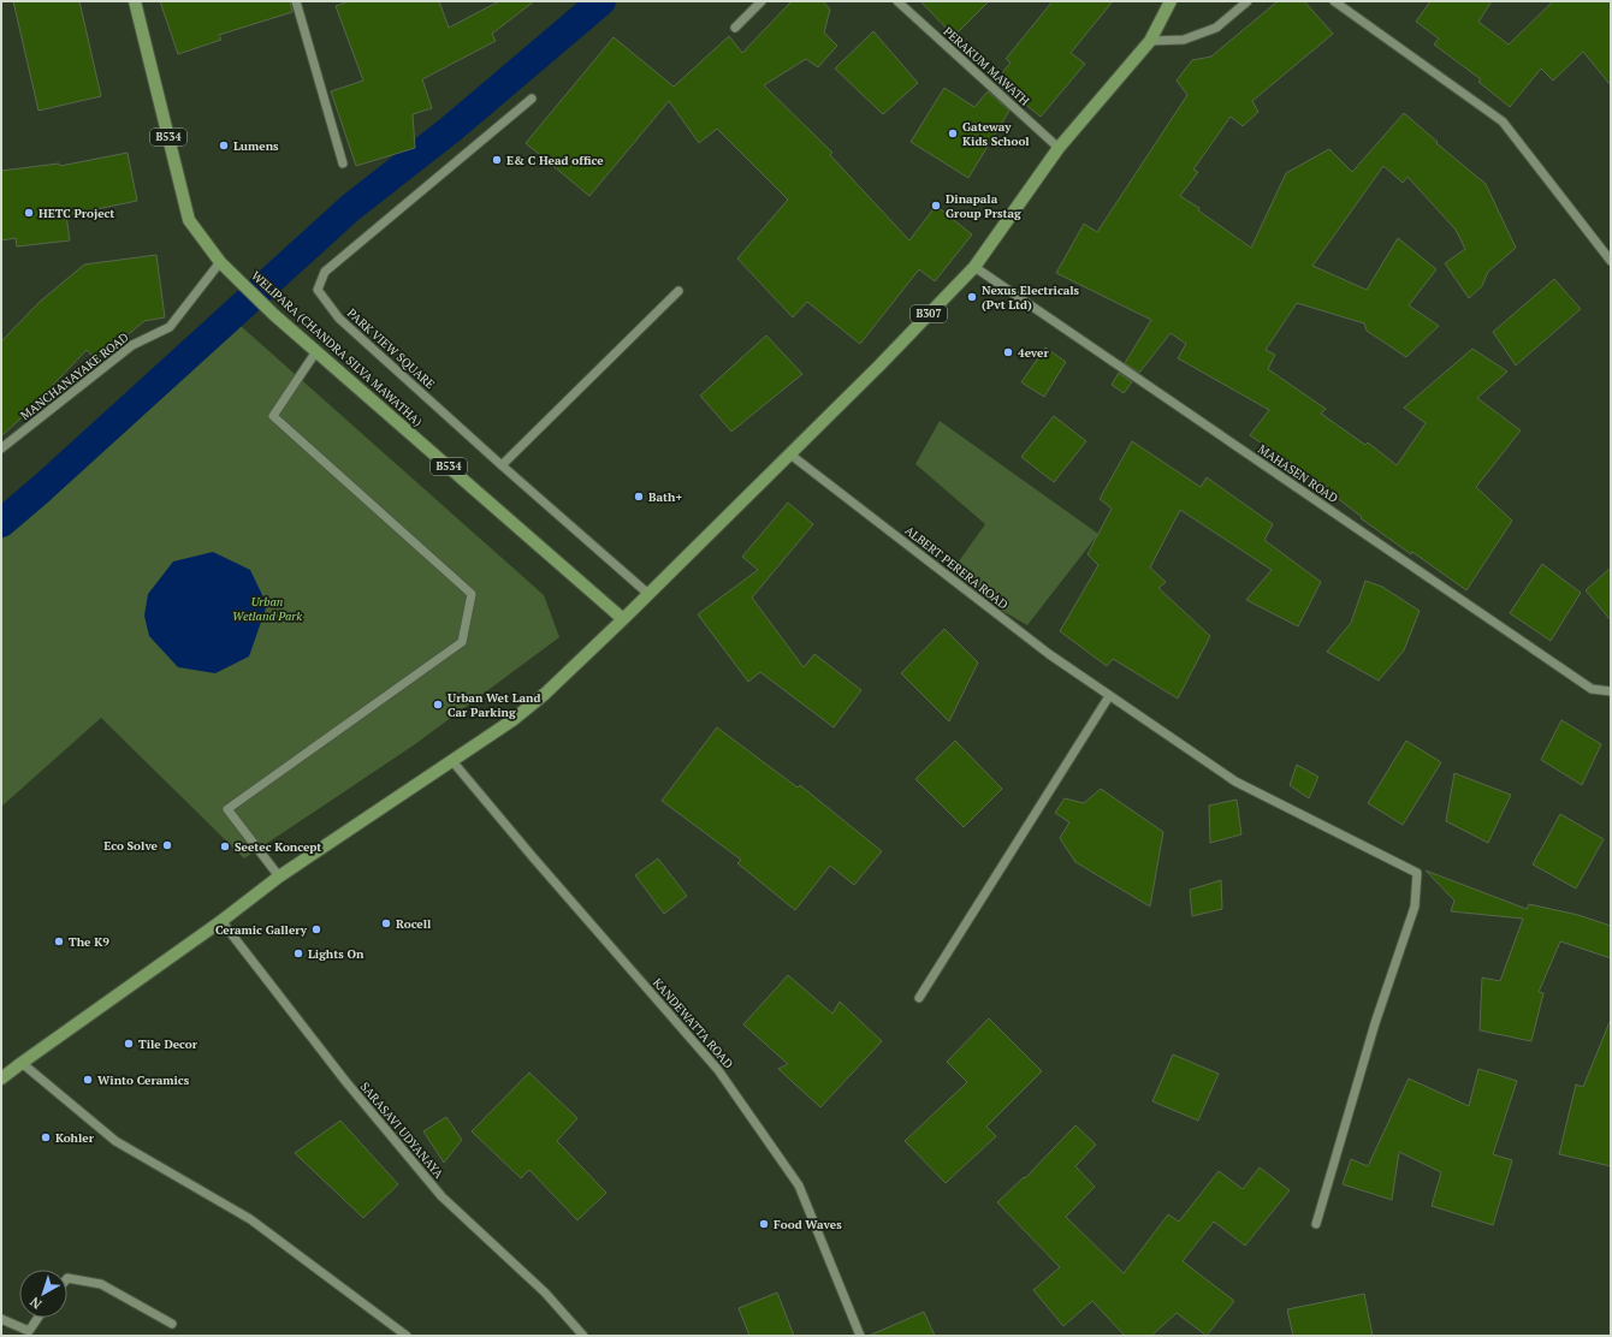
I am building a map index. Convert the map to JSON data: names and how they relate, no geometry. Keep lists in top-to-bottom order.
{
  "streets": {
    "main road": ["B534", "B307", "WELIPARA (CHANDRA SILVA MAWATHA)"],
    "street": [
      "PERAKUM MAWATH",
      "PARK VIEW SQUARE",
      "MANCHANAYAKE ROAD",
      "MAHASEN ROAD",
      "ALBERT PERERA ROAD",
      "KANDEWATTA ROAD",
      "SARASAVI UDYANAYA"
    ]
  },
  "crossings": [
    ["PERAKUM MAWATH", "B307"],
    ["B307", "WELIPARA (CHANDRA SILVA MAWATHA)"],
    ["B307", "PARK VIEW SQUARE"],
    ["B307", "MAHASEN ROAD"],
    ["B307", "ALBERT PERERA ROAD"],
    ["B307", "KANDEWATTA ROAD"],
    ["B307", "SARASAVI UDYANAYA"],
    ["WELIPARA (CHANDRA SILVA MAWATHA)", "MANCHANAYAKE ROAD"]
  ],
  "parks": ["Urban Wetland Park"],
  "places": [
    "Gateway Kids School",
    "Lumens",
    "E& C Head office",
    "Dinapala Group Prstag",
    "HETC Project",
    "Nexus Electricals (Pvt Ltd)",
    "4ever",
    "Bath+",
    "Urban Wet Land Car Parking",
    "Eco Solve",
    "Seetec Koncept",
    "Rocell",
    "Ceramic Gallery",
    "The K9",
    "Lights On",
    "Tile Decor",
    "Winto Ceramics",
    "Kohler",
    "Food Waves"
  ],
  "north": "bottom left"
}
